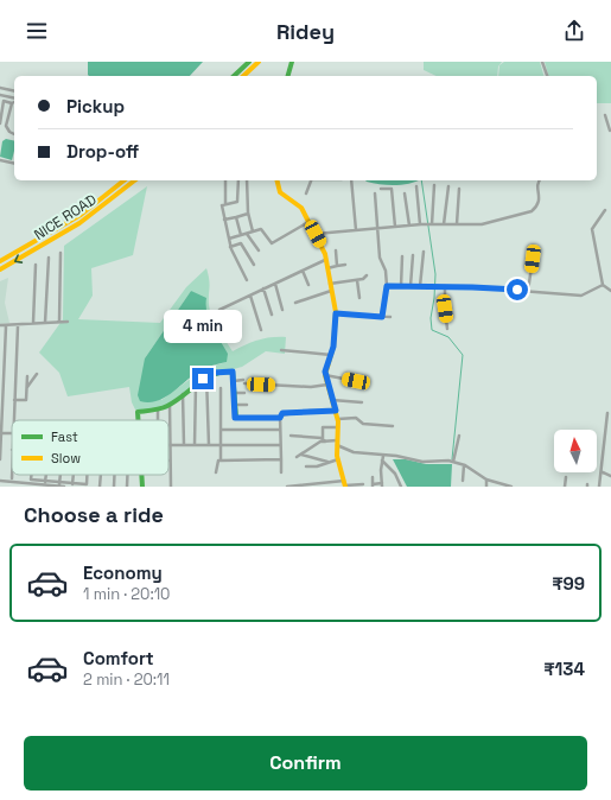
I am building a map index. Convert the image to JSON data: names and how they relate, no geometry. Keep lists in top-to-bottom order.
{
  "streets": {
    "main road": ["NICE ROAD"]
  },
  "legend": ["Fast", "Slow"],
  "north": "top",
  "page": {
    "header": "Ridey",
    "banner": ["Pickup", "Drop-off"],
    "bubble": "4 min",
    "heading": "Choose a ride",
    "list": [
      {
        "name": "Economy",
        "note": "1 min · 20:10",
        "value": "₹99"
      },
      {
        "name": "Comfort",
        "note": "2 min · 20:11",
        "value": "₹134"
      }
    ],
    "buttons": "Confirm"
  }
}
